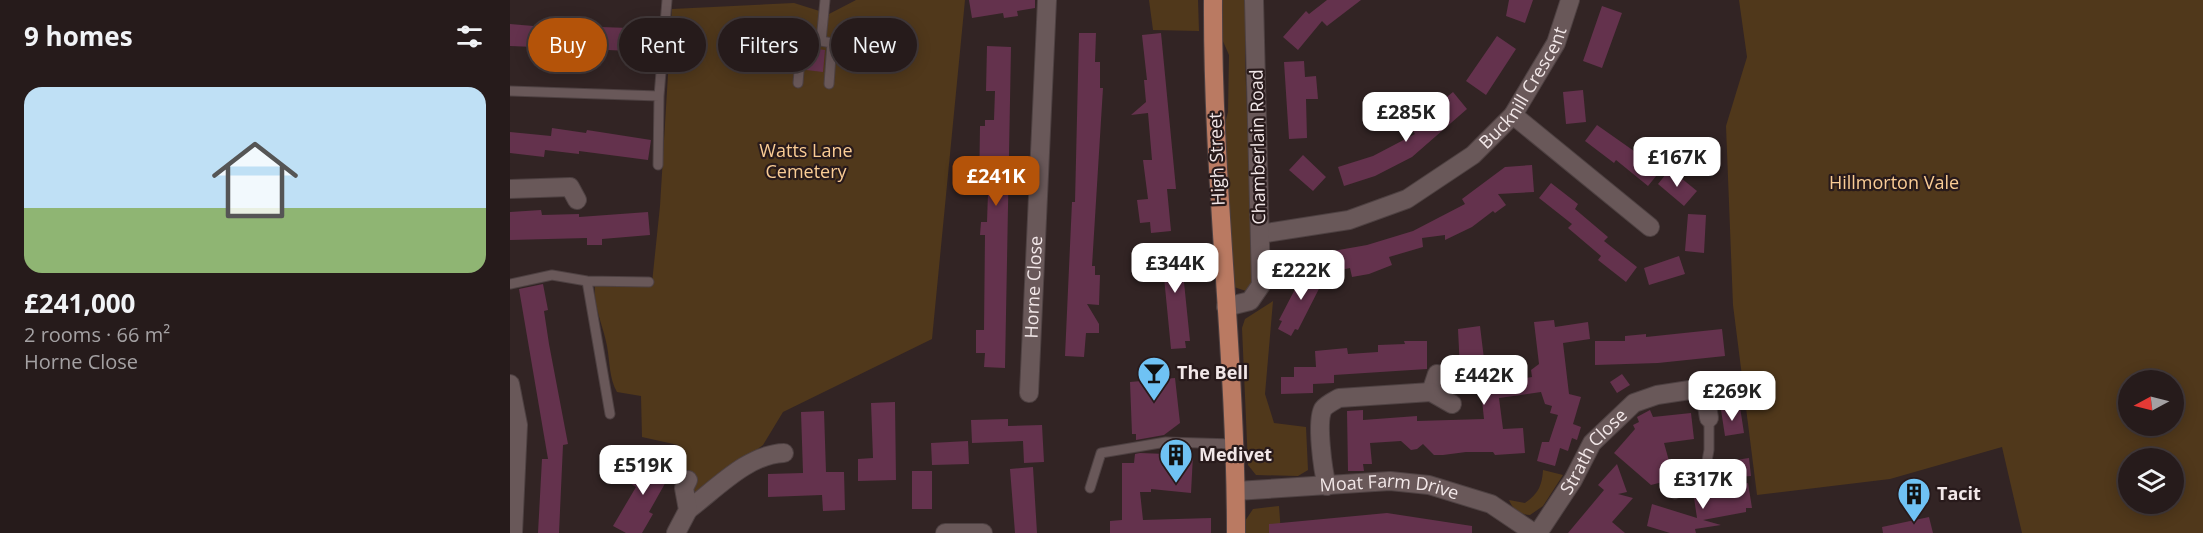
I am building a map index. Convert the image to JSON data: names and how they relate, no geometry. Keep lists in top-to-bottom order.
{
  "streets": {
    "highway": ["High Street"],
    "street": [
      "Bucknill Crescent",
      "Chamberlain Road",
      "Horne Close",
      "Strath Close",
      "Moat Farm Drive"
    ]
  },
  "crossings": [
    ["Bucknill Crescent", "Chamberlain Road"],
    ["Chamberlain Road", "High Street"],
    ["High Street", "Moat Farm Drive"],
    ["Strath Close", "Moat Farm Drive"]
  ],
  "parks": ["Watts Lane Cemetery", "Hillmorton Vale"],
  "places": {
    "bar": ["The Bell"],
    "building": ["Medivet", "Tacit"]
  },
  "north": "left",
  "page": {
    "heading": "9 homes",
    "chip": [
      "Buy",
      "Rent",
      "Filters",
      "New"
    ],
    "list": [
      {
        "name": "£241,000",
        "note": "2 rooms · 66 m² · Horne Close"
      }
    ],
    "price": [
      "£285K",
      "£167K",
      "£241K",
      "£344K",
      "£222K",
      "£442K",
      "£269K",
      "£519K",
      "£317K"
    ]
  }
}
